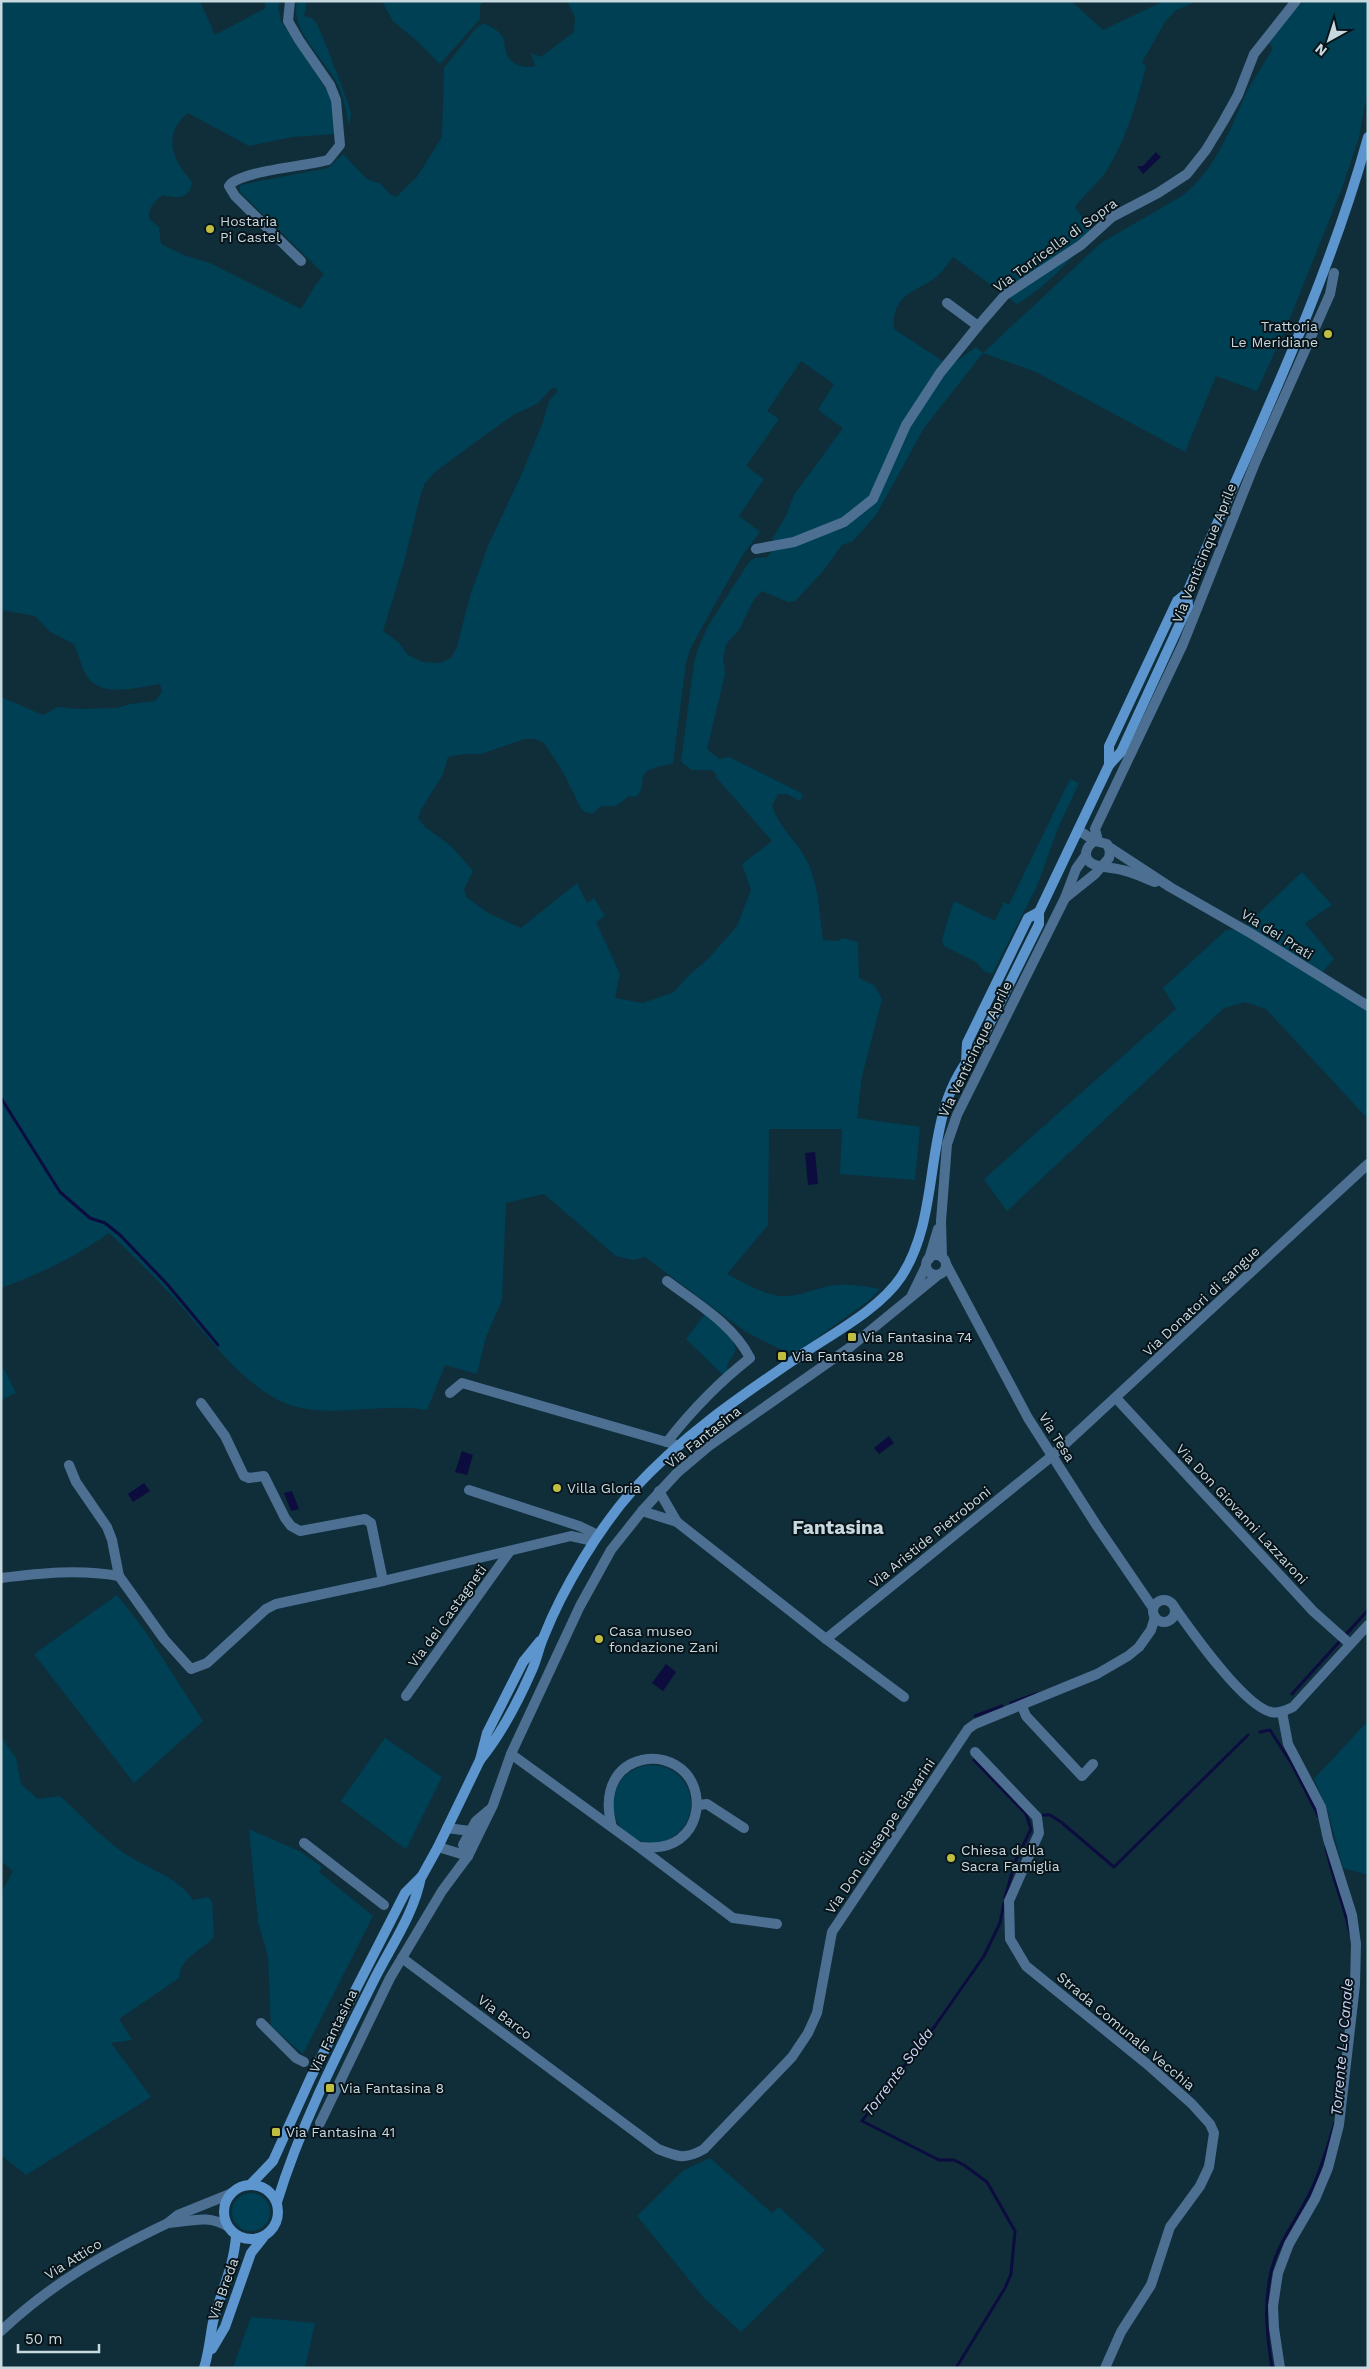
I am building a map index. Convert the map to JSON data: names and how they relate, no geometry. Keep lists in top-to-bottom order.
{
  "streets": {
    "street": [
      "Via Torricella di Sopra",
      "Via Venticinque Aprile",
      "Via dei Prati",
      "Via Donatori di sangue",
      "Via Fantasina",
      "Via Tesa",
      "Via Don Giovanni Lazzaroni",
      "Via Aristide Pietroboni",
      "Via dei Castagneti",
      "Via Don Giuseppe Giavarini",
      "Via Barco",
      "Strada Comunale Vecchia",
      "Via Attico",
      "Via Breda"
    ]
  },
  "crossings": [
    ["Via Venticinque Aprile", "Via dei Prati"],
    ["Via Venticinque Aprile", "Via Fantasina"],
    ["Via Venticinque Aprile", "Via Tesa"],
    ["Via Donatori di sangue", "Via Tesa"],
    ["Via Donatori di sangue", "Via Don Giovanni Lazzaroni"],
    ["Via Donatori di sangue", "Via Aristide Pietroboni"],
    ["Via Fantasina", "Via Tesa"],
    ["Via Fantasina", "Via dei Castagneti"],
    ["Via Fantasina", "Via Attico"],
    ["Via Fantasina", "Via Breda"],
    ["Via Tesa", "Via Aristide Pietroboni"],
    ["Via Tesa", "Via Don Giuseppe Giavarini"],
    ["Via Don Giuseppe Giavarini", "Via Barco"],
    ["Via Attico", "Via Breda"]
  ],
  "districts": ["Fantasina"],
  "water": ["Torrente La Canale", "Torrente Solda"],
  "places": {
    "other": [
      "Hostaria Pi Castel",
      "Trattoria Le Meridiane",
      "Villa Gloria",
      "Casa museo fondazione Zani",
      "Chiesa della Sacra Famiglia"
    ],
    "transit": [
      "Via Fantasina 74",
      "Via Fantasina 28",
      "Via Fantasina 8",
      "Via Fantasina 41"
    ]
  },
  "scale_bar": "50 m",
  "north": "bottom left"
}
